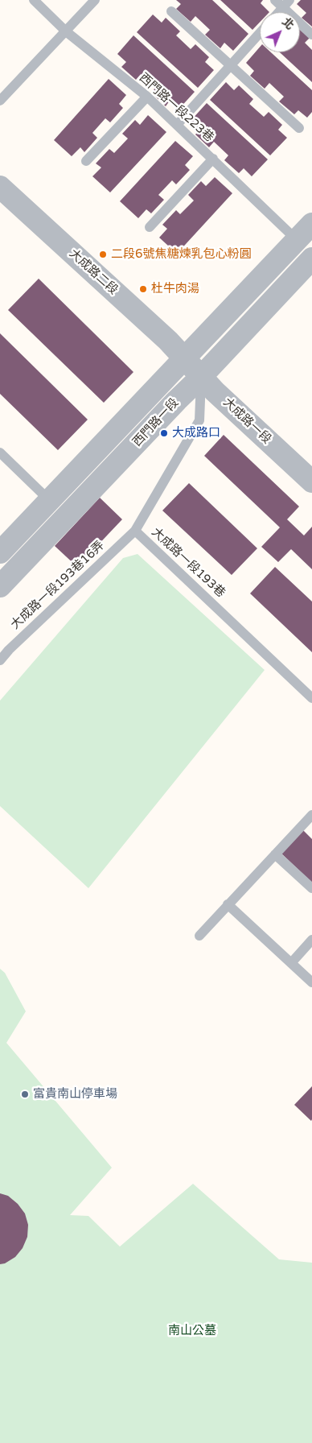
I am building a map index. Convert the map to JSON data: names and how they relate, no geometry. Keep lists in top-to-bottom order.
{
  "streets": {
    "street": ["大成路二段", "大成路一段", "西門路一段"],
    "lane": ["西門路一段223巷", "大成路一段193巷", "大成路一段193巷16弄"]
  },
  "crossings": [
    ["西門路一段223巷", "西門路一段"],
    ["大成路二段", "大成路一段"],
    ["大成路二段", "西門路一段"],
    ["大成路一段", "西門路一段"],
    ["大成路一段", "大成路一段193巷"],
    ["西門路一段", "大成路一段193巷"],
    ["大成路一段193巷", "大成路一段193巷16弄"]
  ],
  "parks": ["南山公墓"],
  "places": [
    "二段6號焦糖煉乳包心粉圓",
    "杜牛肉湯",
    "大成路口",
    "富貴南山停車場"
  ],
  "north": "top right"
}
